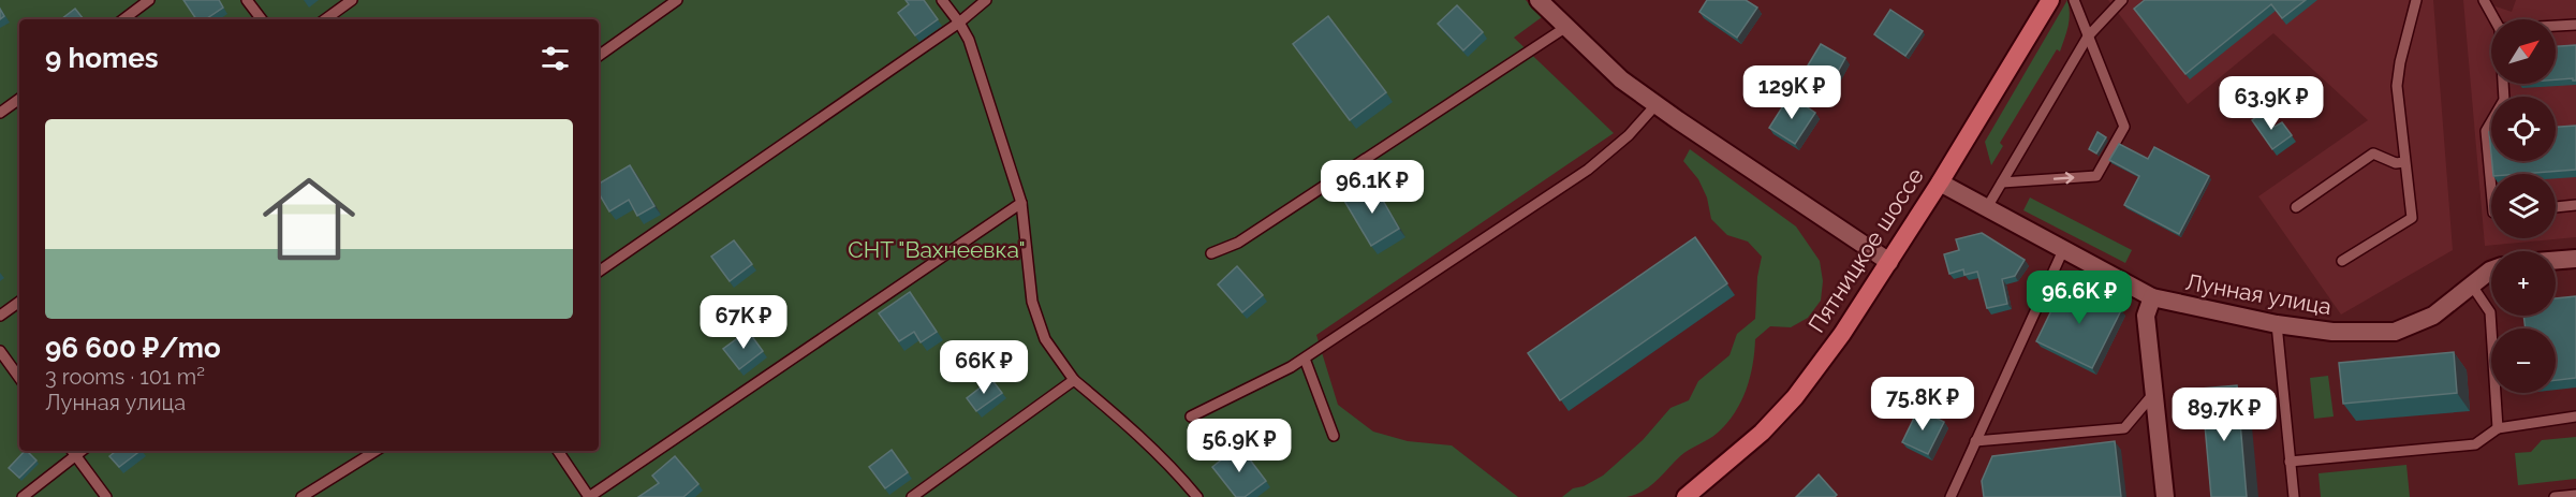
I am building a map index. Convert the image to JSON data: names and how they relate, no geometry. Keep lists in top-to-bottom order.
{
  "streets": {
    "main road": ["Пятницкое шоссе"],
    "street": ["Лунная улица"]
  },
  "crossings": [
    ["Пятницкое шоссе", "Лунная улица"]
  ],
  "parks": ["СНТ \"Вахнеевка\""],
  "north": "top right",
  "page": {
    "map_buttons": ["+", "−"],
    "heading": "9 homes",
    "price": [
      "129K ₽",
      "63.9K ₽",
      "96.1K ₽",
      "96.6K ₽",
      "67K ₽",
      "66K ₽",
      "75.8K ₽",
      "89.7K ₽",
      "56.9K ₽"
    ],
    "list": [
      {
        "name": "96 600 ₽/mo",
        "note": "3 rooms · 101 m² · Лунная улица"
      }
    ]
  }
}
